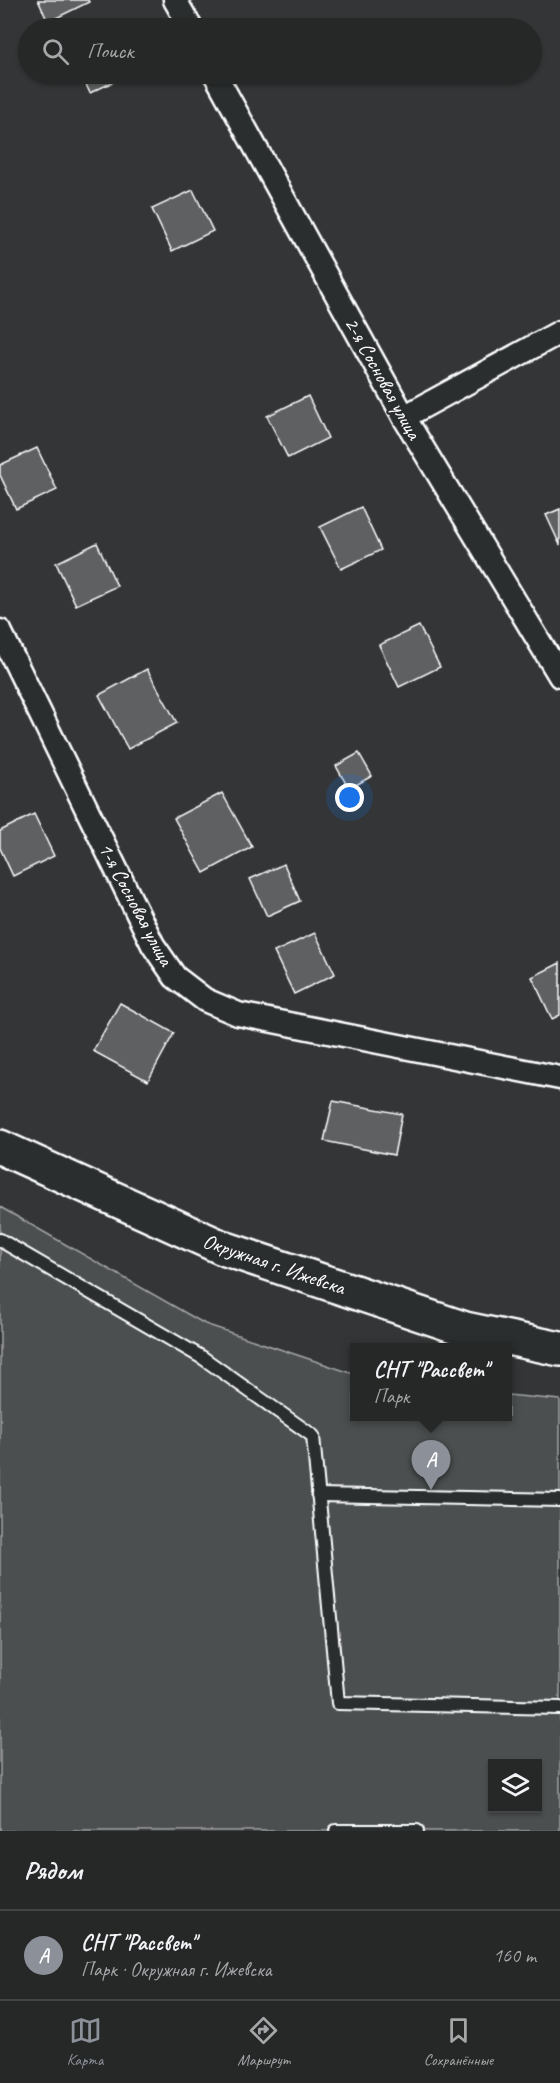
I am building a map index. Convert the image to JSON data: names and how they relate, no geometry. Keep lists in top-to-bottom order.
{
  "streets": {
    "main road": ["Окружная г. Ижевска"],
    "street": ["2-я Сосновая улица", "1-я Сосновая улица"]
  },
  "page": {
    "search": "Поиск",
    "popup": ["СНТ \"Рассвет\"", "Парк"],
    "pins": "A",
    "heading": "Рядом",
    "list": [
      {
        "mark": "A",
        "name": "СНТ \"Рассвет\"",
        "note": "Парк · Окружная г. Ижевска",
        "value": "160 m"
      }
    ],
    "nav": ["Карта", "Маршрут", "Сохранённые"]
  }
}
